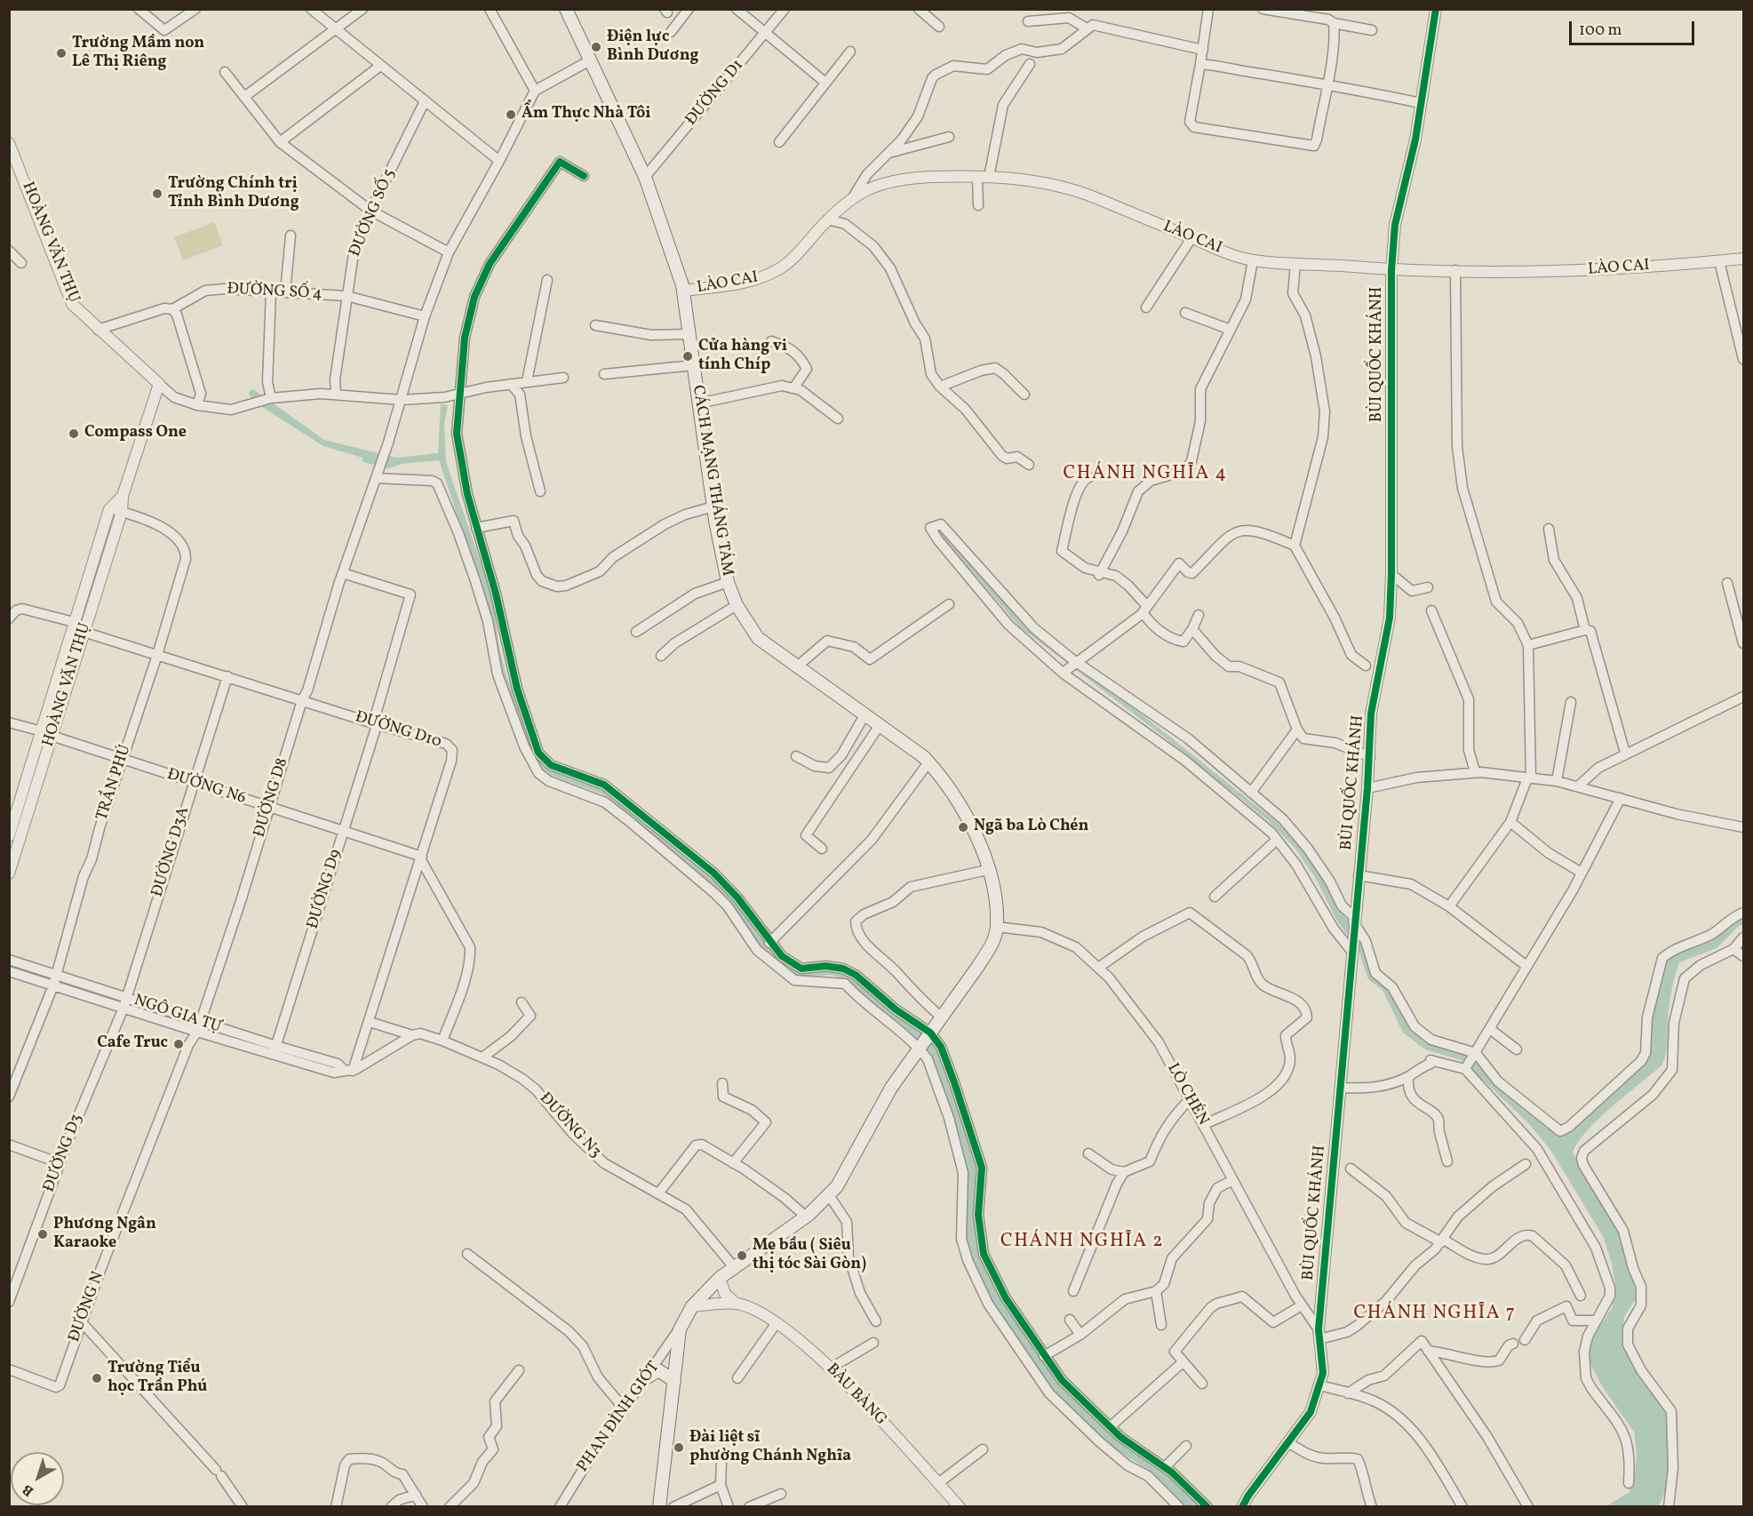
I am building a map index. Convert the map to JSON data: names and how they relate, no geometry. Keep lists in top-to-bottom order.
{
  "streets": {
    "main road": ["CÁCH MẠNG THÁNG TÁM"],
    "street": [
      "ĐƯỜNG D1",
      "ĐƯỜNG SỐ 5",
      "LÀO CAI",
      "HOÀNG VĂN THỤ",
      "ĐƯỜNG SỐ 4",
      "BÙI QUỐC KHÁNH",
      "ĐƯỜNG D10",
      "TRẦN PHÚ",
      "ĐƯỜNG N6",
      "ĐƯỜNG D8",
      "ĐƯỜNG D3A",
      "ĐƯỜNG D9",
      "NGÔ GIA TỰ",
      "LÒ CHÉN",
      "ĐƯỜNG N3",
      "ĐƯỜNG D3",
      "ĐƯỜNG N",
      "BÀU BÀNG",
      "PHAN ĐÌNH GIÓT"
    ]
  },
  "crossings": [
    ["ĐƯỜNG D1", "CÁCH MẠNG THÁNG TÁM"],
    ["ĐƯỜNG SỐ 5", "ĐƯỜNG SỐ 4"],
    ["LÀO CAI", "BÙI QUỐC KHÁNH"],
    ["LÀO CAI", "CÁCH MẠNG THÁNG TÁM"],
    ["HOÀNG VĂN THỤ", "ĐƯỜNG SỐ 4"],
    ["HOÀNG VĂN THỤ", "ĐƯỜNG D10"],
    ["HOÀNG VĂN THỤ", "TRẦN PHÚ"],
    ["HOÀNG VĂN THỤ", "ĐƯỜNG N6"],
    ["ĐƯỜNG SỐ 4", "ĐƯỜNG D8"],
    ["BÙI QUỐC KHÁNH", "LÒ CHÉN"],
    ["CÁCH MẠNG THÁNG TÁM", "LÒ CHÉN"],
    ["ĐƯỜNG D10", "TRẦN PHÚ"],
    ["ĐƯỜNG D10", "ĐƯỜNG N6"],
    ["ĐƯỜNG D10", "ĐƯỜNG D8"],
    ["ĐƯỜNG D10", "ĐƯỜNG D3A"],
    ["ĐƯỜNG D10", "ĐƯỜNG D9"],
    ["ĐƯỜNG D10", "NGÔ GIA TỰ"],
    ["ĐƯỜNG D10", "ĐƯỜNG N3"],
    ["TRẦN PHÚ", "ĐƯỜNG N6"],
    ["TRẦN PHÚ", "NGÔ GIA TỰ"],
    ["ĐƯỜNG N6", "ĐƯỜNG D8"],
    ["ĐƯỜNG N6", "ĐƯỜNG D3A"],
    ["ĐƯỜNG N6", "ĐƯỜNG D9"],
    ["ĐƯỜNG D8", "ĐƯỜNG D9"],
    ["ĐƯỜNG D8", "NGÔ GIA TỰ"],
    ["ĐƯỜNG D8", "ĐƯỜNG N"],
    ["ĐƯỜNG D3A", "NGÔ GIA TỰ"],
    ["ĐƯỜNG D3A", "ĐƯỜNG D3"],
    ["ĐƯỜNG D9", "NGÔ GIA TỰ"],
    ["NGÔ GIA TỰ", "ĐƯỜNG D3"],
    ["NGÔ GIA TỰ", "ĐƯỜNG N"]
  ],
  "districts": ["CHÁNH NGHĨA 4", "CHÁNH NGHĨA 2", "CHÁNH NGHĨA 7"],
  "places": [
    "Điện lực Bình Dương",
    "Trường Mầm non Lê Thị Riêng",
    "Ẩm Thực Nhà Tôi",
    "Trường Chính trị Tỉnh Bình Dương",
    "Cửa hàng vi tính Chíp",
    "Compass One",
    "Ngã ba Lò Chén",
    "Cafe Truc",
    "Phương Ngân Karaoke",
    "Mẹ bầu ( Siêu thị tóc Sài Gòn)",
    "Trường Tiểu học Trần Phú",
    "Đài liệt sĩ phường Chánh Nghĩa"
  ],
  "scale_bar": "100 m",
  "north": "bottom left"
}
